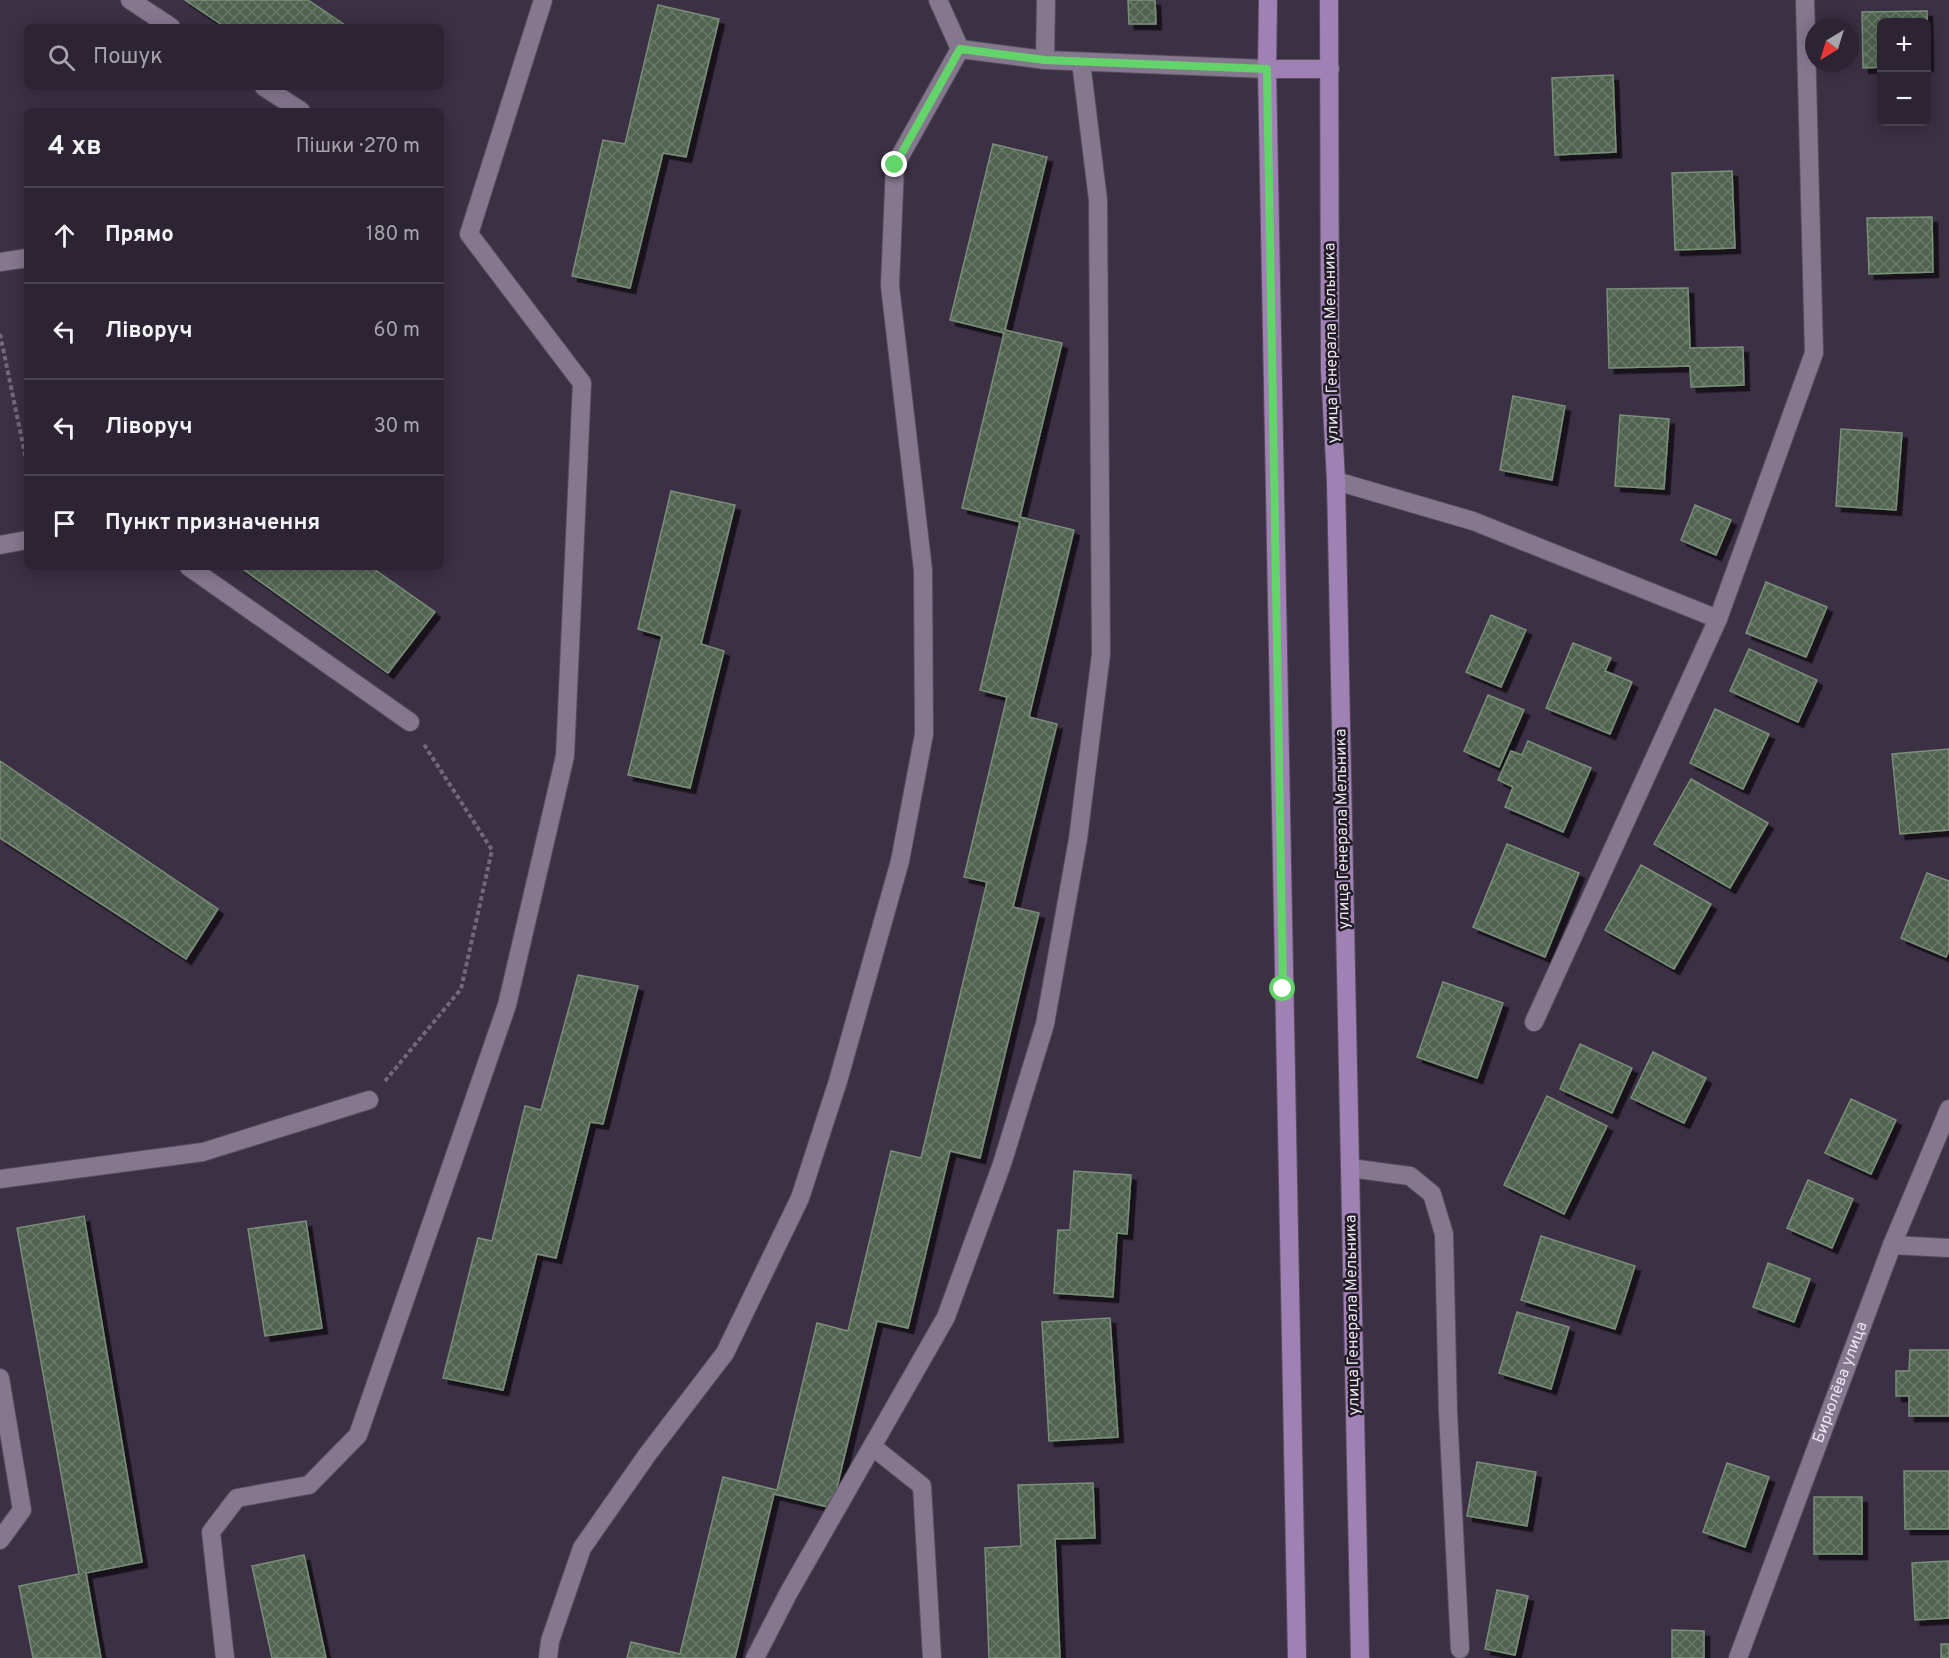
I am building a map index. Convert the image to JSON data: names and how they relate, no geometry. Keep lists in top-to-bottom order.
{
  "streets": {
    "main road": ["улица Генерала Мельника"],
    "street": ["Бирюлёва улица"]
  },
  "north": "bottom left",
  "page": {
    "map_buttons": ["+", "−"],
    "search": "Пошук",
    "heading": ["4 хв", "Пішки · 270 m"],
    "list": [
      ["Прямо", "180 m"],
      ["Ліворуч", "60 m"],
      ["Ліворуч", "30 m"],
      "Пункт призначення"
    ]
  }
}
